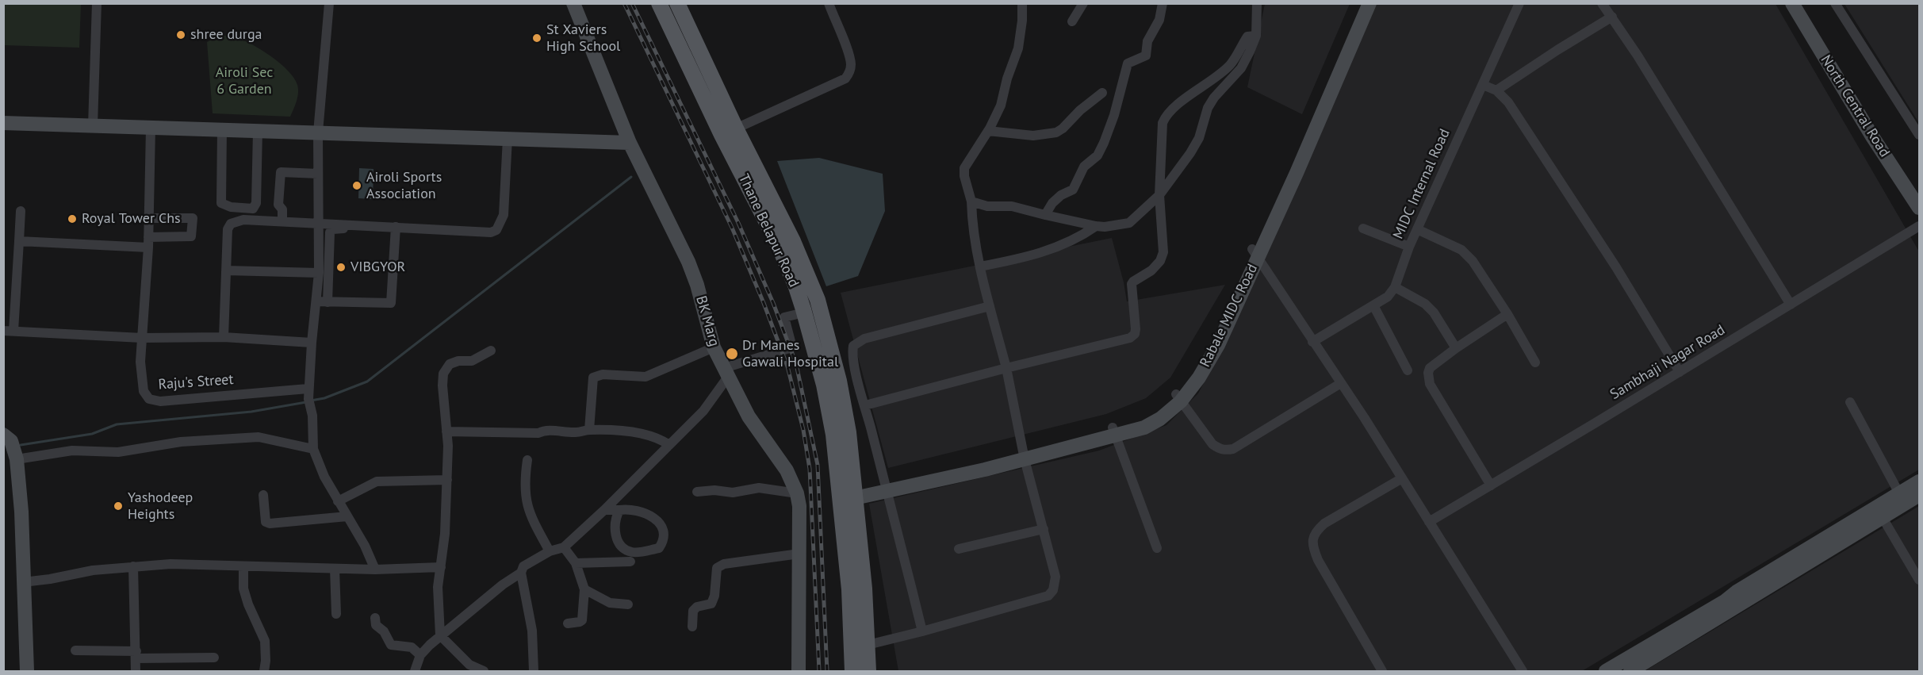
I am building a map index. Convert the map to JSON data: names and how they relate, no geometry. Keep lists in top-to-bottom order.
{
  "streets": {
    "main road": ["Thane Belapur Road"],
    "street": [
      "North Central Road",
      "MIDC Internal Road",
      "Rabale MIDC Road",
      "BK Marg",
      "Sambhaji Nagar Road",
      "Raju's Street"
    ]
  },
  "crossings": [
    ["Thane Belapur Road", "Rabale MIDC Road"]
  ],
  "parks": ["Airoli Sec 6 Garden"],
  "places": [
    "shree durga",
    "St Xaviers High School",
    "Airoli Sports Association",
    "Royal Tower Chs",
    "VIBGYOR",
    "Dr Manes Gawali Hospital",
    "Yashodeep Heights"
  ]
}
